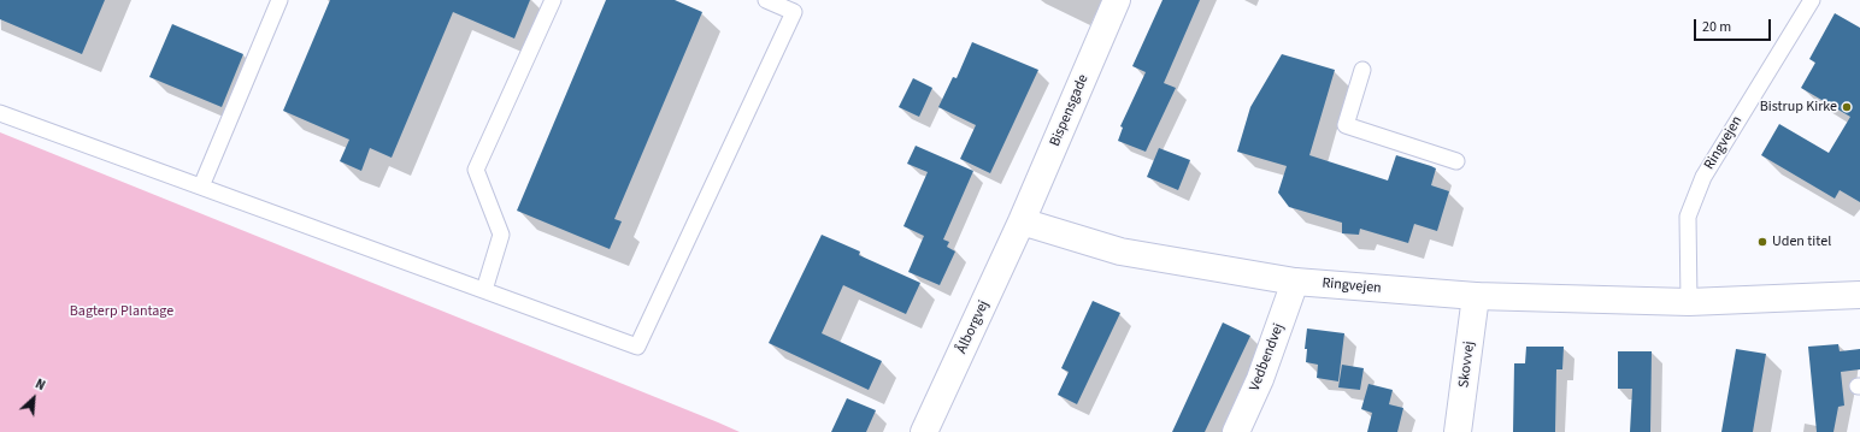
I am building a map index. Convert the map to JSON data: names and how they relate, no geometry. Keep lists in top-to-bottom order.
{
  "streets": {
    "main road": [
      "Bispensgade",
      "Ringvejen",
      "Ålborgvej",
      "Vedbendvej",
      "Skovvej"
    ]
  },
  "crossings": [
    ["Bispensgade", "Ringvejen"],
    ["Bispensgade", "Ålborgvej"],
    ["Ringvejen", "Ålborgvej"],
    ["Ringvejen", "Vedbendvej"],
    ["Ringvejen", "Skovvej"]
  ],
  "parks": ["Bagterp Plantage"],
  "places": ["Bistrup Kirke", "Uden titel"],
  "scale_bar": "20 m",
  "north": "top right"
}
